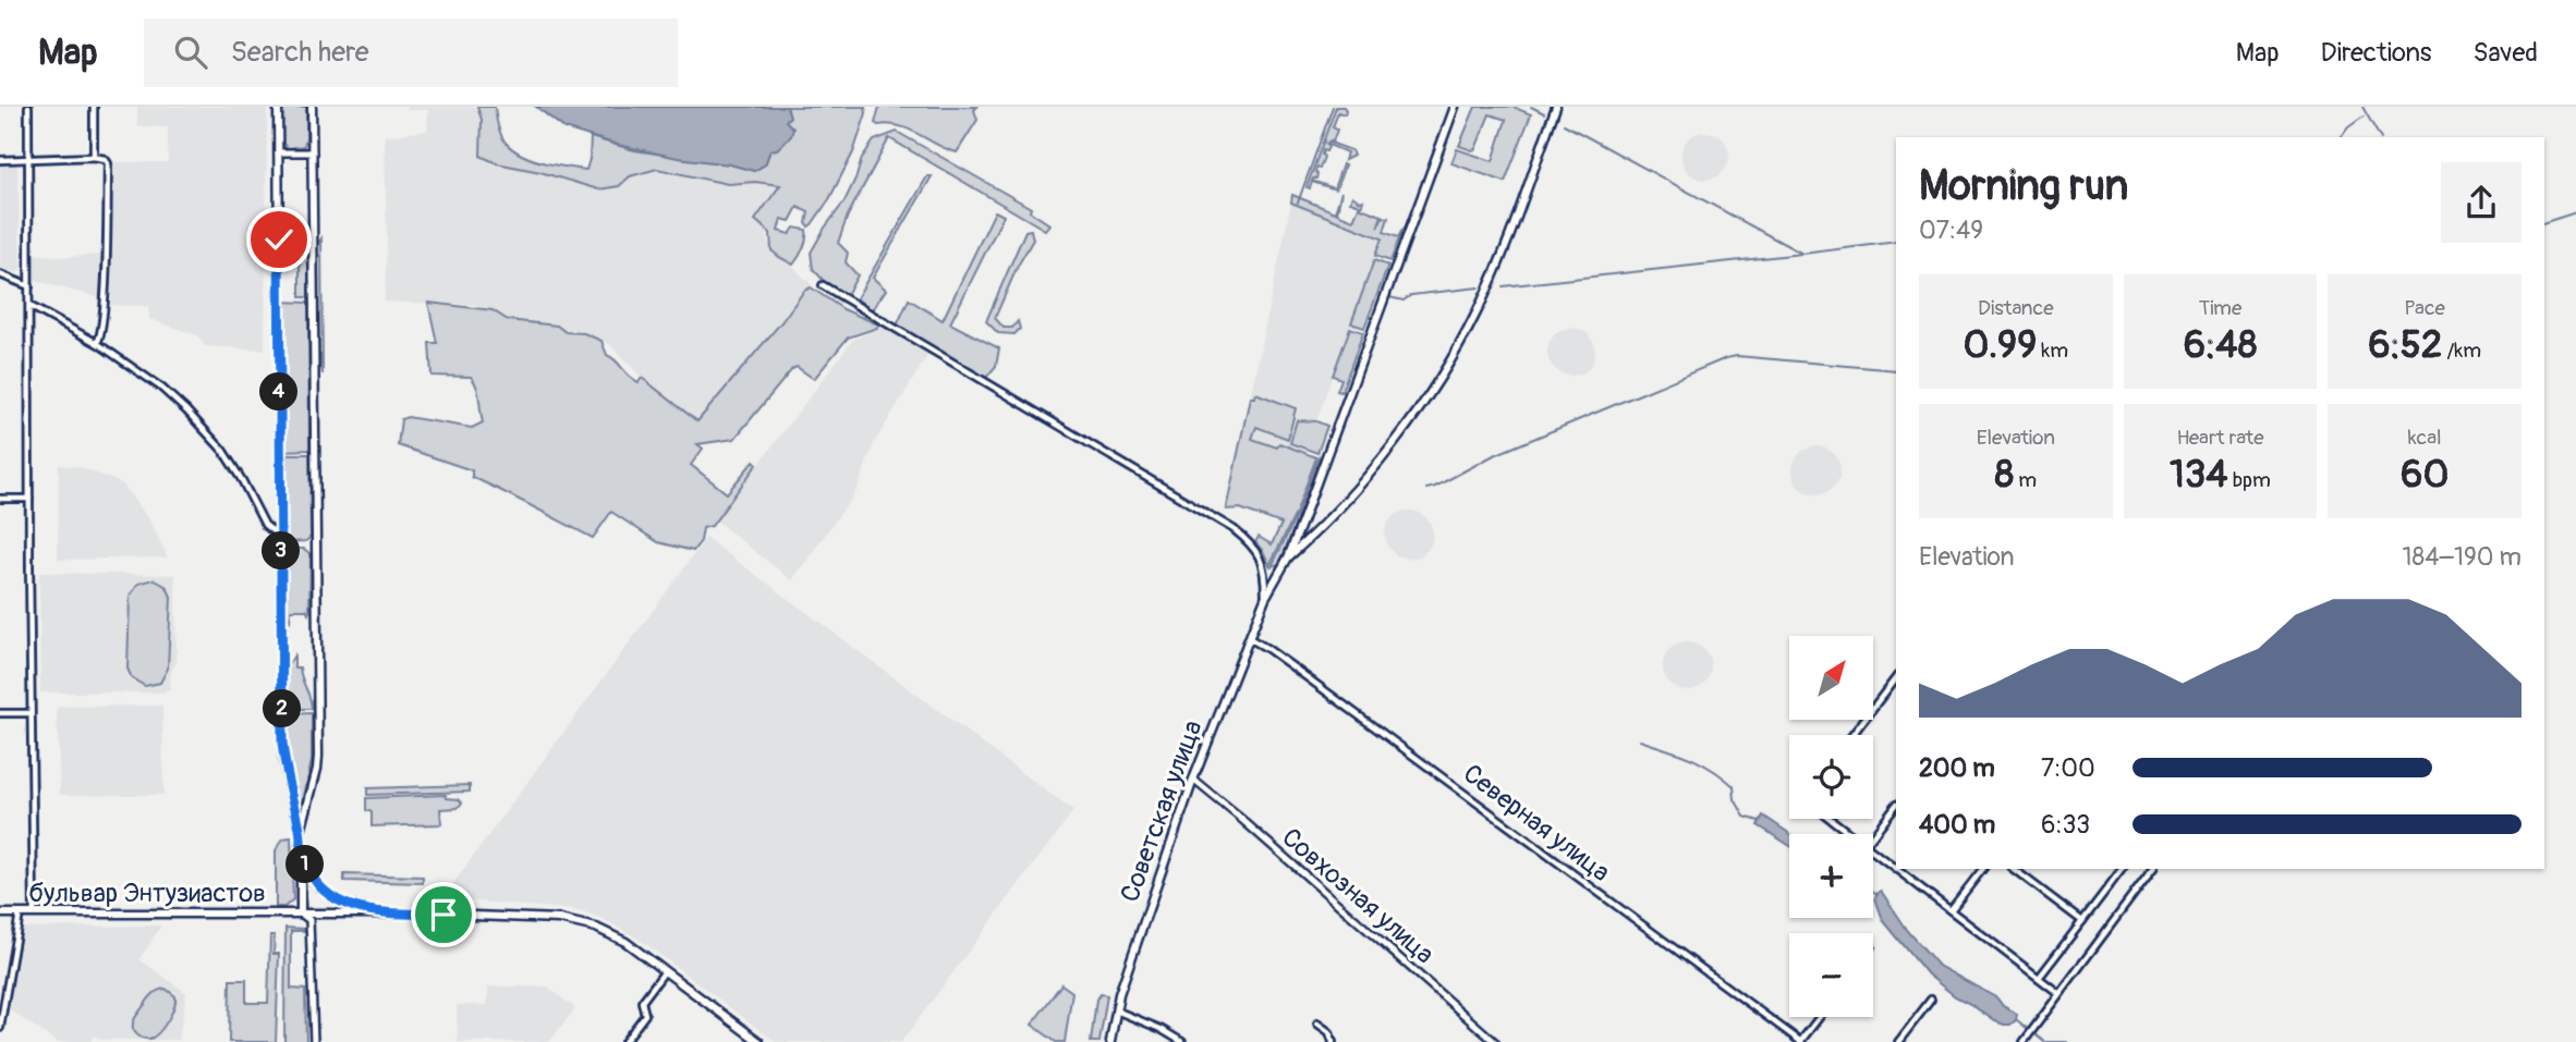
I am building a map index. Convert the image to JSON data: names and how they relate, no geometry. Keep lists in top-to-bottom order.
{
  "streets": {
    "main road": ["Советская улица", "бульвар Энтузиастов"],
    "street": ["Северная улица", "Совхозная улица"]
  },
  "crossings": [
    ["Советская улица", "Северная улица"],
    ["Советская улица", "Совхозная улица"]
  ],
  "north": "top right",
  "page": {
    "header": "Map",
    "search": "Search here",
    "nav": ["Map", "Directions", "Saved"],
    "heading": ["Morning run", "07:49"],
    "stats": [
      ["Distance", "0.99 km"],
      ["Time", "6:48"],
      ["Pace", "6:52 /km"],
      ["Elevation", "8 m"],
      ["Heart rate", "134 bpm"],
      ["kcal", "60"]
    ],
    "pins": [
      "4",
      "3",
      "2",
      "1"
    ],
    "chart": ["Elevation", "184–190 m"],
    "map_buttons": ["+", "−"],
    "list": [
      {
        "name": "200 m",
        "note": "7:00"
      },
      {
        "name": "400 m",
        "note": "6:33"
      }
    ]
  }
}
